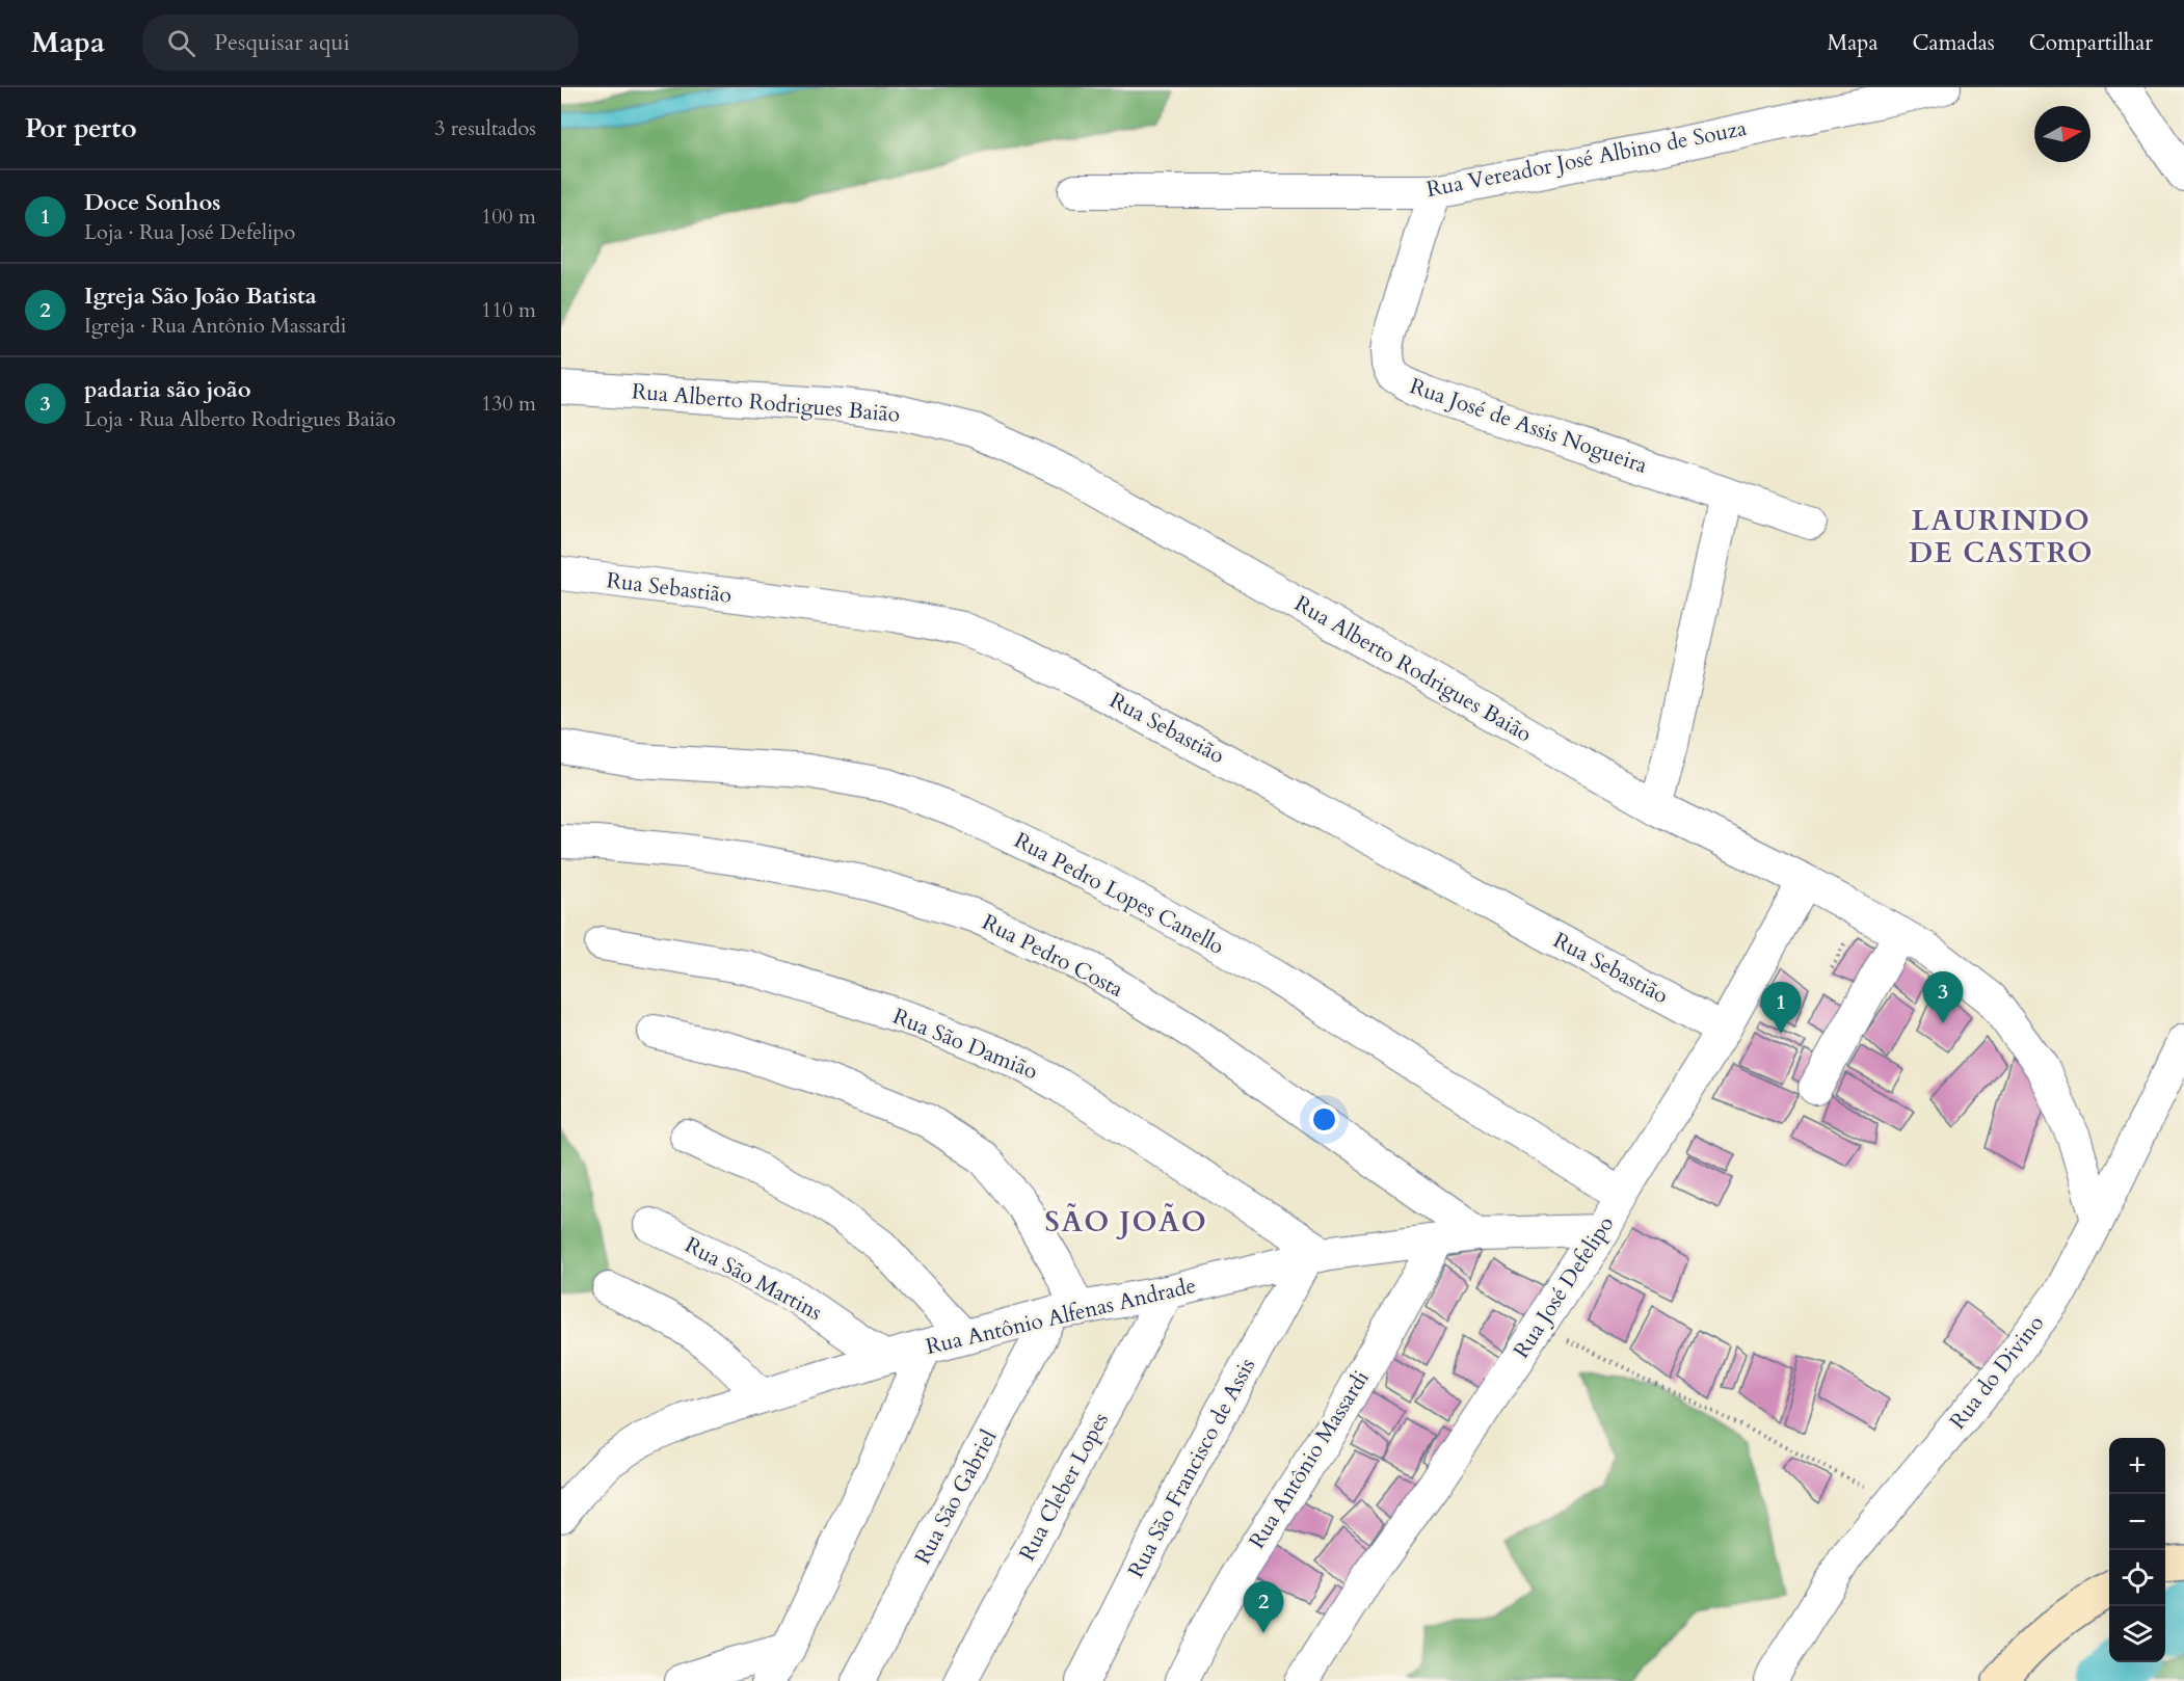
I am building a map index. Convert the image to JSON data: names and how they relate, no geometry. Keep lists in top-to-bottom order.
{
  "streets": {
    "street": [
      "Rua Vereador José Albino de Souza",
      "Rua Alberto Rodrigues Baião",
      "Rua José de Assis Nogueira",
      "Rua Sebastião",
      "Rua Pedro Lopes Canello",
      "Rua Pedro Costa",
      "Rua São Damião",
      "Rua São Martins",
      "Rua José Defelipo",
      "Rua Antônio Alfenas Andrade",
      "Rua do Divino",
      "Rua Antônio Massardi",
      "Rua São Francisco de Assis",
      "Rua Cleber Lopes",
      "Rua São Gabriel"
    ]
  },
  "crossings": [
    ["Rua Vereador José Albino de Souza", "Rua José de Assis Nogueira"],
    ["Rua Alberto Rodrigues Baião", "Rua José Defelipo"],
    ["Rua Alberto Rodrigues Baião", "Rua do Divino"],
    ["Rua Sebastião", "Rua José Defelipo"],
    ["Rua Pedro Lopes Canello", "Rua José Defelipo"],
    ["Rua Pedro Costa", "Rua Antônio Alfenas Andrade"],
    ["Rua São Damião", "Rua Antônio Alfenas Andrade"],
    ["Rua São Damião", "Rua São Francisco de Assis"],
    ["Rua São Martins", "Rua Antônio Alfenas Andrade"],
    ["Rua José Defelipo", "Rua Antônio Alfenas Andrade"],
    ["Rua Antônio Alfenas Andrade", "Rua Antônio Massardi"],
    ["Rua Antônio Alfenas Andrade", "Rua São Francisco de Assis"],
    ["Rua Antônio Alfenas Andrade", "Rua Cleber Lopes"],
    ["Rua Antônio Alfenas Andrade", "Rua São Gabriel"]
  ],
  "districts": ["LAURINDO DE CASTRO", "SÃO JOÃO"],
  "north": "right",
  "page": {
    "header": "Mapa",
    "search": "Pesquisar aqui",
    "nav": ["Mapa", "Camadas", "Compartilhar"],
    "heading": ["Por perto", "3 resultados"],
    "list": [
      {
        "mark": "1",
        "name": "Doce Sonhos",
        "note": "Loja · Rua José Defelipo",
        "value": "100 m"
      },
      {
        "mark": "2",
        "name": "Igreja São João Batista",
        "note": "Igreja · Rua Antônio Massardi",
        "value": "110 m"
      },
      {
        "mark": "3",
        "name": "padaria são joão",
        "note": "Loja · Rua Alberto Rodrigues Baião",
        "value": "130 m"
      }
    ],
    "pins": ["3", "1", "2"],
    "map_buttons": ["+", "−"]
  }
}
